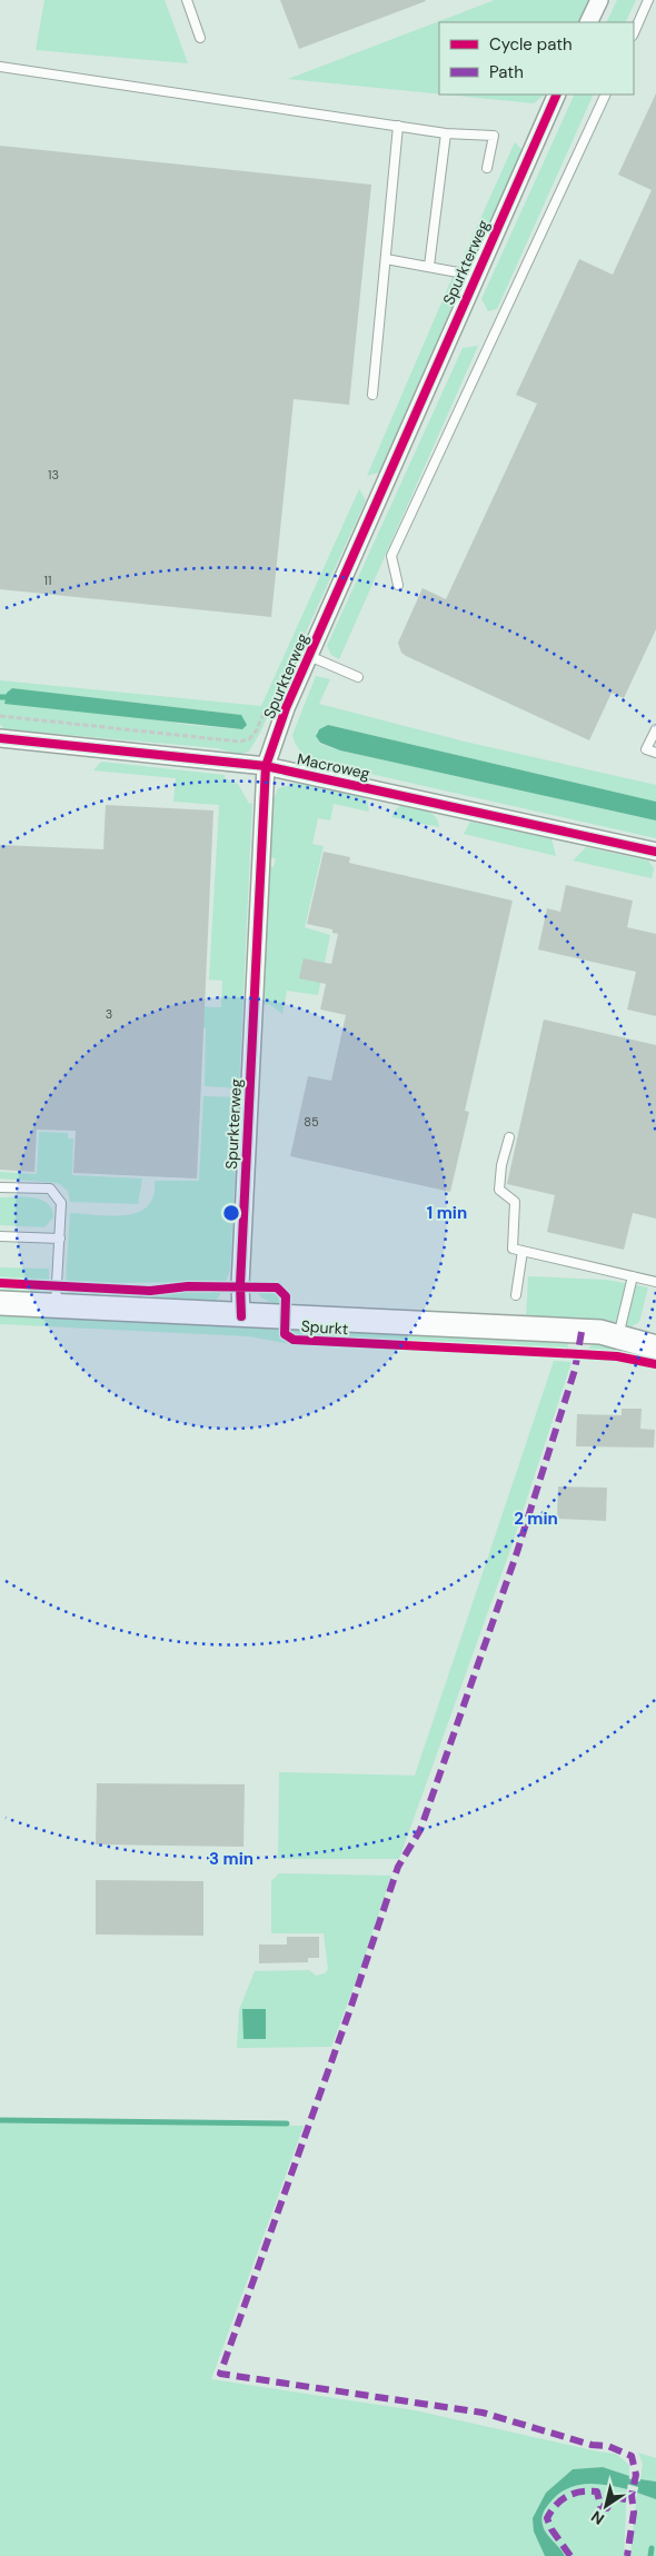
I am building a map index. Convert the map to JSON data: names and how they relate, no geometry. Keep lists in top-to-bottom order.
{
  "streets": {
    "street": ["Spurkterweg", "Macroweg", "Spurkt"]
  },
  "crossings": [
    ["Spurkterweg", "Macroweg"],
    ["Spurkterweg", "Spurkt"]
  ],
  "house_numbers": [
    "13",
    "11",
    "3",
    "85"
  ],
  "legend": ["Cycle path", "Path"],
  "north": "bottom left",
  "rings": ["1 min", "2 min", "3 min"]
}
